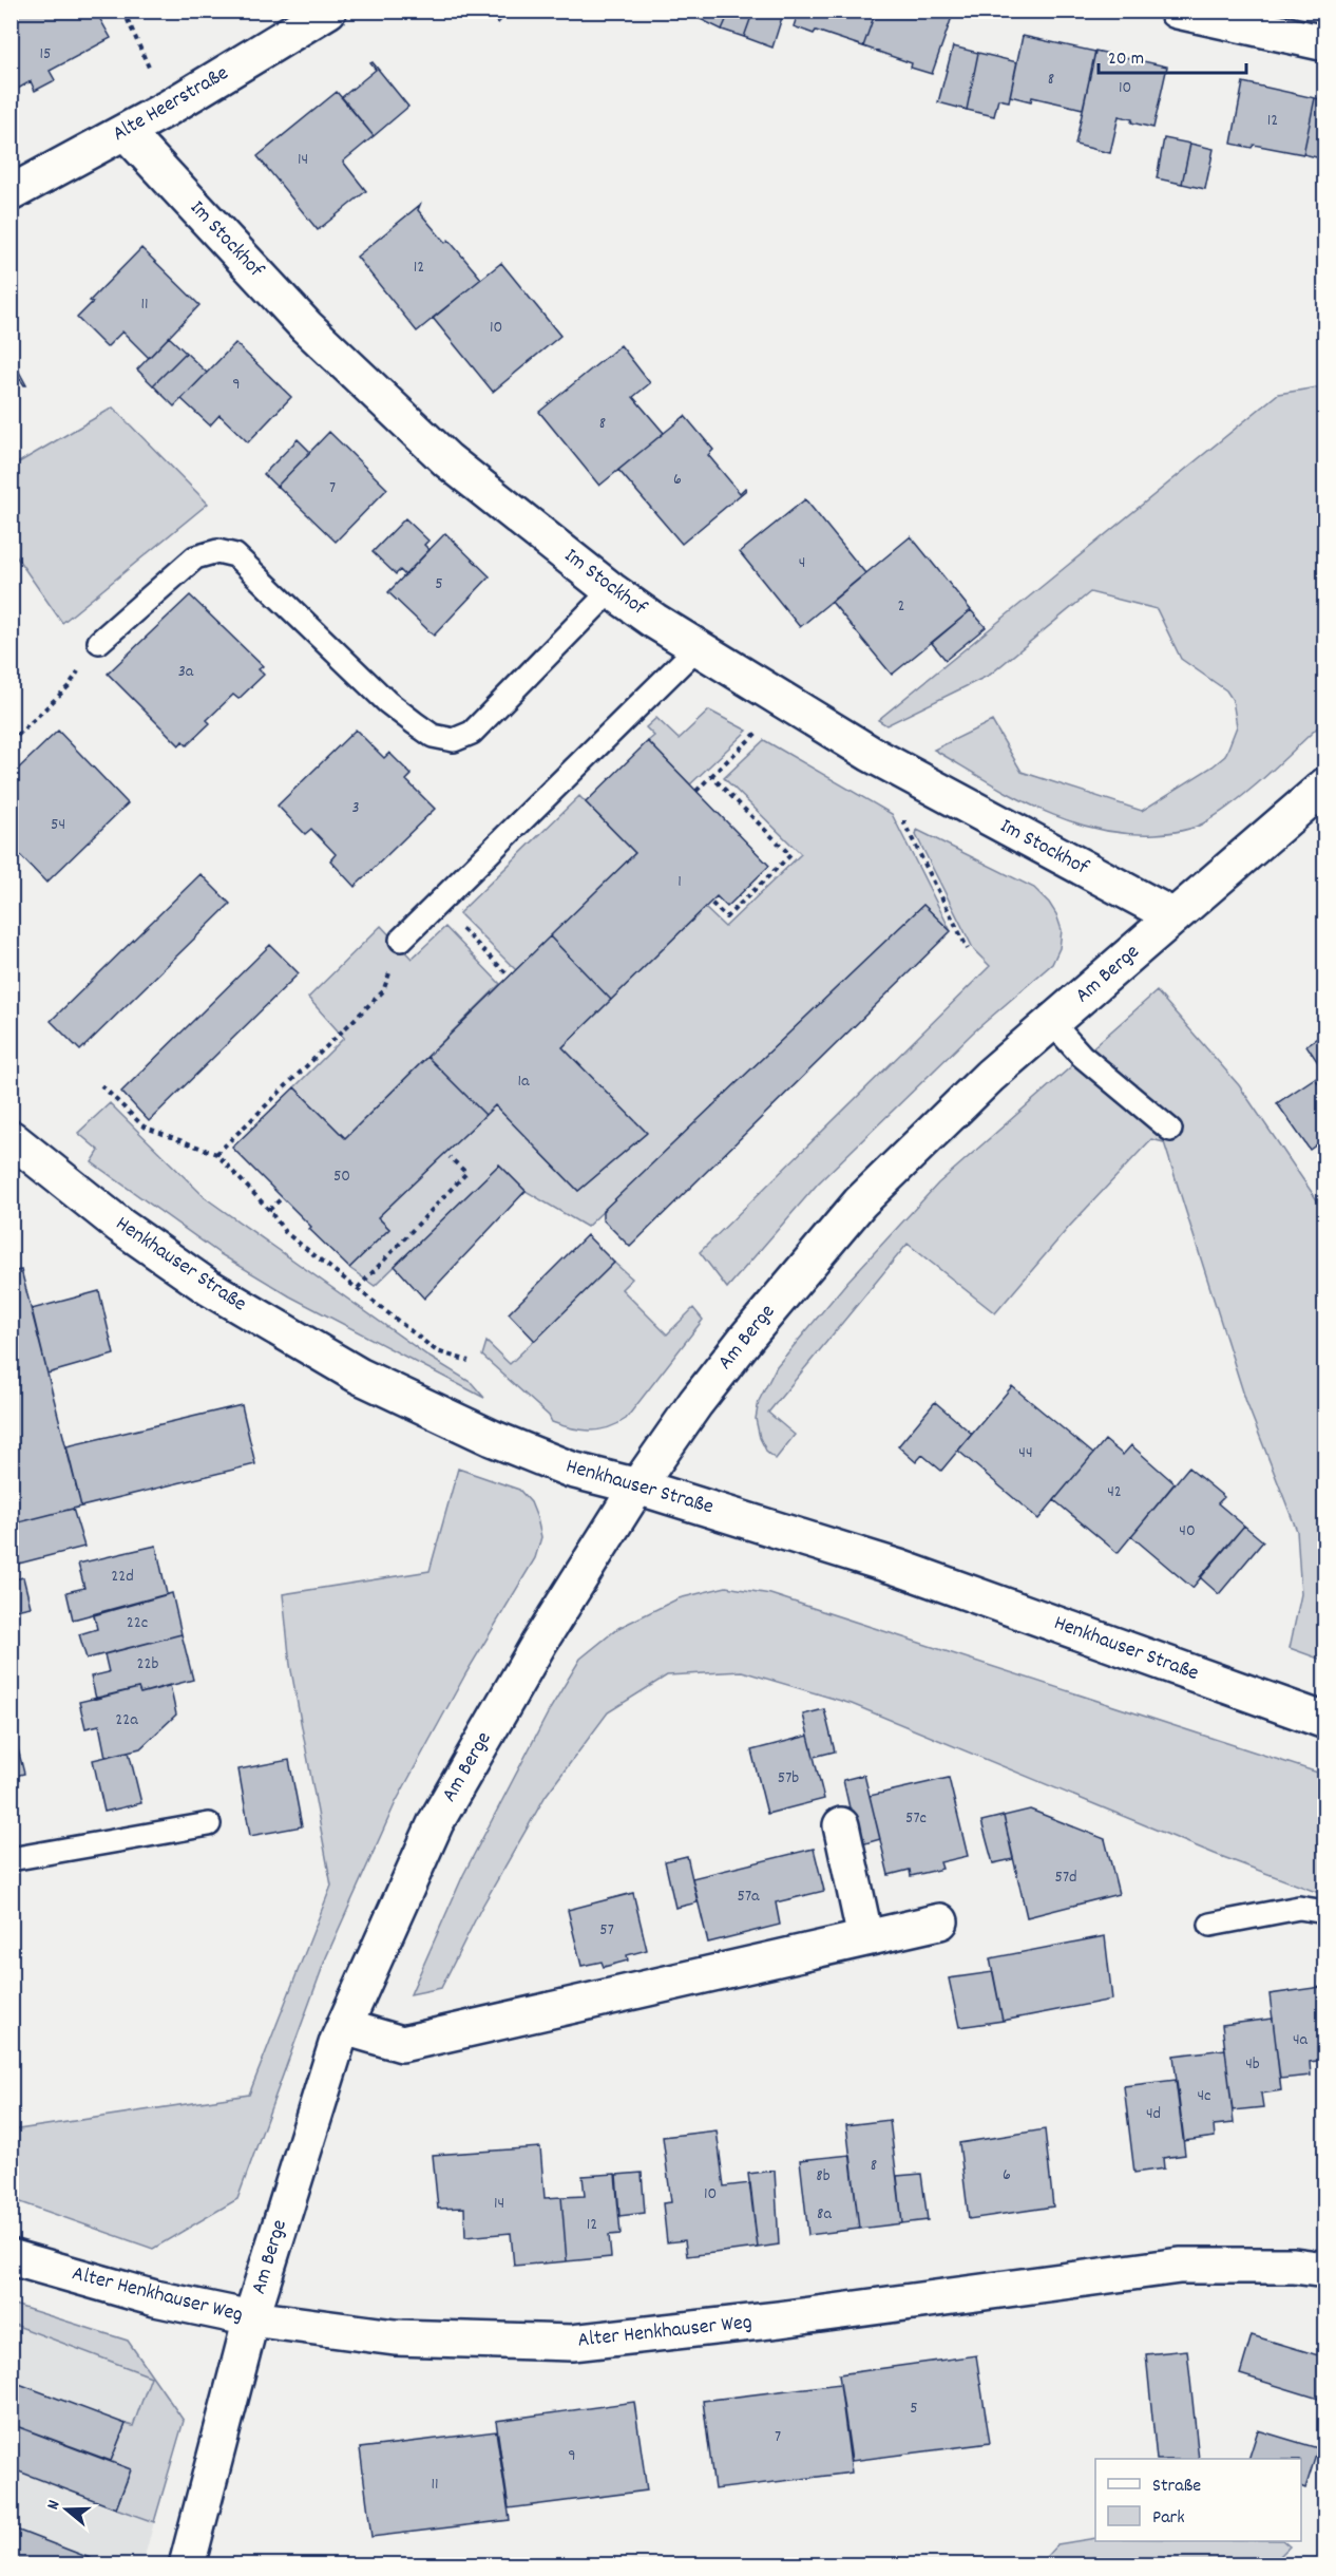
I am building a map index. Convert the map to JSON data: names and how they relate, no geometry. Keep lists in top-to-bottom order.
{
  "streets": {
    "street": [
      "Alte Heerstraße",
      "Im Stockhof",
      "Am Berge",
      "Henkhauser Straße",
      "Alter Henkhauser Weg"
    ]
  },
  "crossings": [
    ["Alte Heerstraße", "Im Stockhof"],
    ["Im Stockhof", "Am Berge"],
    ["Am Berge", "Henkhauser Straße"],
    ["Am Berge", "Alter Henkhauser Weg"]
  ],
  "house_numbers": [
    "15",
    "8",
    "10",
    "12",
    "14",
    "12",
    "11",
    "10",
    "9",
    "8",
    "6",
    "7",
    "4",
    "5",
    "2",
    "3a",
    "3",
    "54",
    "1",
    "1a",
    "50",
    "44",
    "42",
    "40",
    "22d",
    "22c",
    "22b",
    "22a",
    "57b",
    "57c",
    "57d",
    "57a",
    "57",
    "4a",
    "4b",
    "4c",
    "4d",
    "8",
    "6",
    "8b",
    "10",
    "14",
    "8a",
    "12",
    "5",
    "7",
    "9",
    "11"
  ],
  "legend": ["Straße", "Park"],
  "scale_bar": "20 m",
  "north": "left"
}
